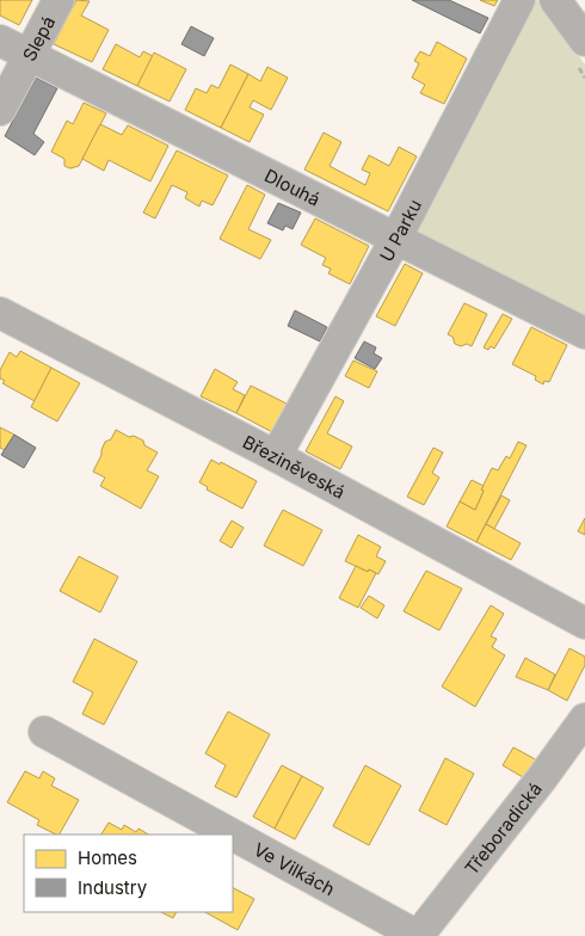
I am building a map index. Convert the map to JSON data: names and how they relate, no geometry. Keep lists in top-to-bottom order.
{
  "streets": {
    "street": [
      "Slepá",
      "Dlouhá",
      "U Parku",
      "Březiněveská",
      "Třeboradická",
      "Ve Vilkách"
    ]
  },
  "crossings": [
    ["Slepá", "Dlouhá"],
    ["Dlouhá", "U Parku"],
    ["U Parku", "Březiněveská"],
    ["Třeboradická", "Ve Vilkách"]
  ],
  "legend": ["Homes", "Industry"]
}
